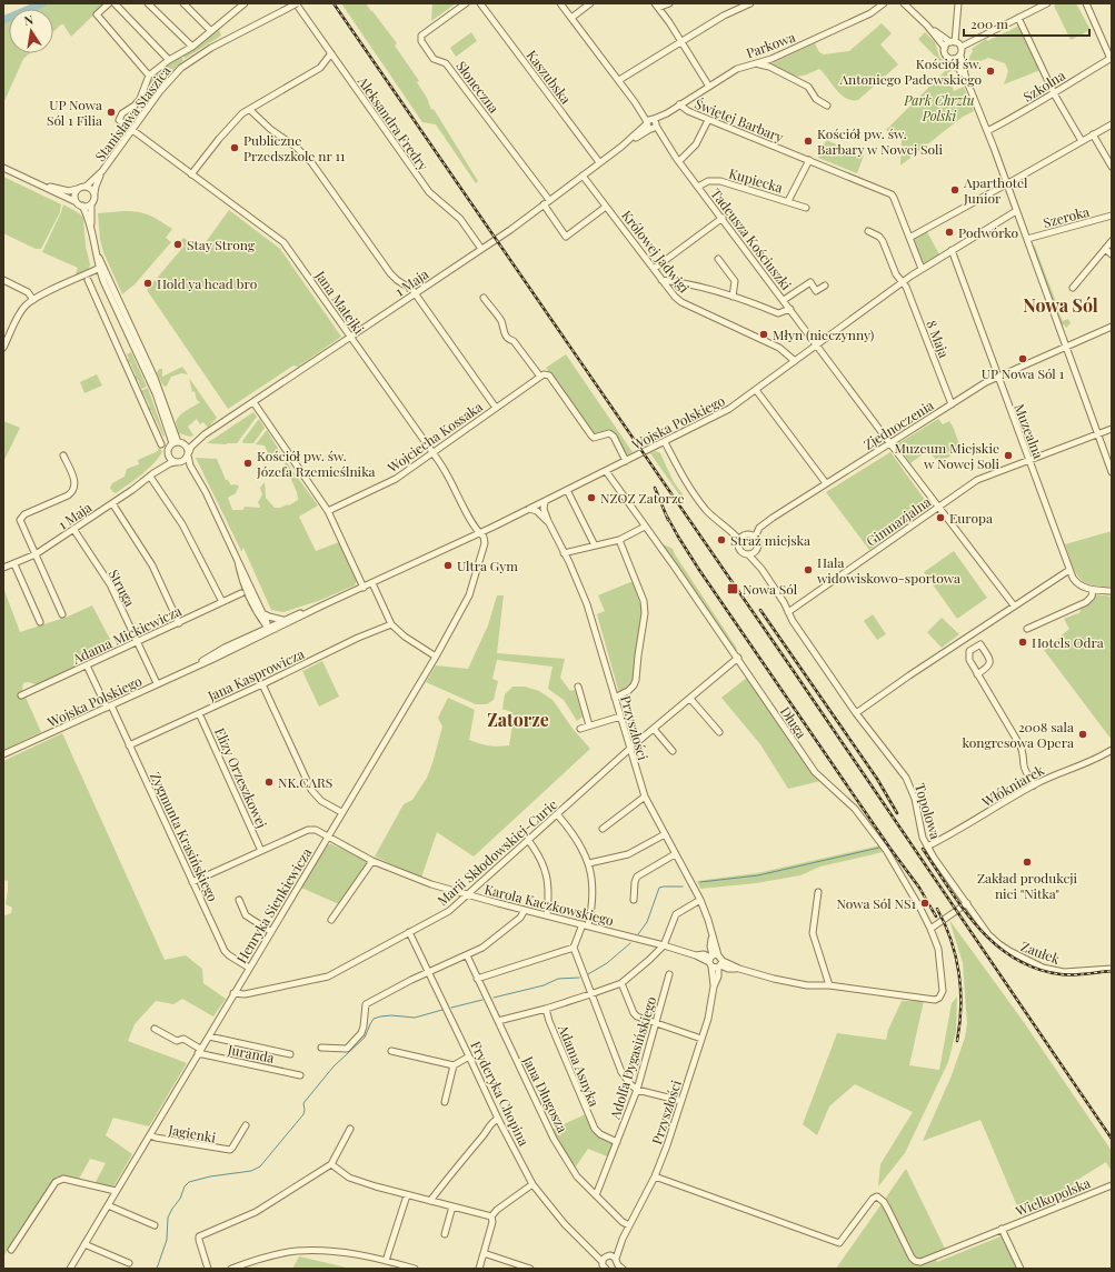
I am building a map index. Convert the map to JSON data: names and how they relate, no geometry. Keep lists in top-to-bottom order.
{
  "streets": {
    "street": [
      "Parkowa",
      "Kaszubska",
      "Szkolna",
      "Słoneczna",
      "Stanisława Staszica",
      "Świętej Barbary",
      "Aleksandra Fredry",
      "Kupiecka",
      "Szeroka",
      "Tadeusza Kościuszki",
      "Królowej Jadwigi",
      "1 Maja",
      "Jana Matejki",
      "8 Maja",
      "Wojska Polskiego",
      "Zjednoczenia",
      "Muzealna",
      "Wojciecha Kossaka",
      "Gimnazjalna",
      "Struga",
      "Adama Mickiewicza",
      "Jana Kasprowicza",
      "Długa",
      "Przyszłości",
      "Elizy Orzeszkowej",
      "Włókniarek",
      "Topolowa",
      "Zygmunta Krasińskiego",
      "Marii Skłodowskiej-Curie",
      "Karola Kaczkowskiego",
      "Henryka Sienkiewicza",
      "Zaułek",
      "Juranda",
      "Adolfa Dygasińskiego",
      "Adama Asnyka",
      "Fryderyka Chopina",
      "Jana Długosza",
      "Jagienki",
      "Wielkopolska"
    ]
  },
  "crossings": [
    ["Parkowa", "Świętej Barbary"],
    ["Parkowa", "Tadeusza Kościuszki"],
    ["Parkowa", "1 Maja"],
    ["Kaszubska", "1 Maja"],
    ["Słoneczna", "1 Maja"],
    ["Stanisława Staszica", "Aleksandra Fredry"],
    ["Stanisława Staszica", "Jana Matejki"],
    ["Świętej Barbary", "Wojska Polskiego"],
    ["Aleksandra Fredry", "1 Maja"],
    ["Kupiecka", "Tadeusza Kościuszki"],
    ["Tadeusza Kościuszki", "1 Maja"],
    ["Tadeusza Kościuszki", "Wojska Polskiego"],
    ["Tadeusza Kościuszki", "Zjednoczenia"],
    ["Tadeusza Kościuszki", "Gimnazjalna"],
    ["Królowej Jadwigi", "1 Maja"],
    ["Królowej Jadwigi", "Wojska Polskiego"],
    ["1 Maja", "Jana Matejki"],
    ["1 Maja", "Struga"],
    ["Jana Matejki", "Wojska Polskiego"],
    ["Jana Matejki", "Wojciecha Kossaka"],
    ["Jana Matejki", "Henryka Sienkiewicza"],
    ["8 Maja", "Wojska Polskiego"],
    ["8 Maja", "Zjednoczenia"],
    ["Wojska Polskiego", "Muzealna"],
    ["Wojska Polskiego", "Wojciecha Kossaka"],
    ["Wojska Polskiego", "Struga"],
    ["Wojska Polskiego", "Długa"],
    ["Wojska Polskiego", "Przyszłości"],
    ["Wojska Polskiego", "Zygmunta Krasińskiego"],
    ["Wojska Polskiego", "Henryka Sienkiewicza"],
    ["Zjednoczenia", "Muzealna"],
    ["Muzealna", "Gimnazjalna"],
    ["Gimnazjalna", "Topolowa"],
    ["Struga", "Adama Mickiewicza"],
    ["Adama Mickiewicza", "Zygmunta Krasińskiego"],
    ["Jana Kasprowicza", "Elizy Orzeszkowej"],
    ["Jana Kasprowicza", "Zygmunta Krasińskiego"],
    ["Długa", "Marii Skłodowskiej-Curie"],
    ["Długa", "Karola Kaczkowskiego"],
    ["Przyszłości", "Marii Skłodowskiej-Curie"],
    ["Przyszłości", "Karola Kaczkowskiego"],
    ["Przyszłości", "Fryderyka Chopina"],
    ["Przyszłości", "Jana Długosza"],
    ["Przyszłości", "Wielkopolska"],
    ["Elizy Orzeszkowej", "Karola Kaczkowskiego"],
    ["Włókniarek", "Topolowa"],
    ["Topolowa", "Zaułek"],
    ["Zygmunta Krasińskiego", "Karola Kaczkowskiego"],
    ["Zygmunta Krasińskiego", "Henryka Sienkiewicza"],
    ["Marii Skłodowskiej-Curie", "Karola Kaczkowskiego"],
    ["Marii Skłodowskiej-Curie", "Henryka Sienkiewicza"],
    ["Marii Skłodowskiej-Curie", "Fryderyka Chopina"],
    ["Karola Kaczkowskiego", "Henryka Sienkiewicza"],
    ["Henryka Sienkiewicza", "Juranda"],
    ["Henryka Sienkiewicza", "Jagienki"],
    ["Adolfa Dygasińskiego", "Adama Asnyka"],
    ["Adolfa Dygasińskiego", "Jana Długosza"]
  ],
  "districts": ["Nowa Sól", "Zatorze"],
  "parks": ["Park Chrztu Polski"],
  "places": {
    "other": [
      "Kościół św. Antoniego Padewskiego",
      "UP Nowa Sól 1 Filia",
      "Kościół pw. św. Barbary w Nowej Soli",
      "Publiczne Przedszkole nr 11",
      "Aparthotel Junior",
      "Podwórko",
      "Stay Strong",
      "Hold ya head bro",
      "Młyn (nieczynny)",
      "UP Nowa Sól 1",
      "Muzeum Miejskie w Nowej Soli",
      "Kościół pw. św. Józefa Rzemieślnika",
      "NZOZ Zatorze",
      "Europa",
      "Straż miejska",
      "Ultra Gym",
      "Hala widowiskowo-sportowa",
      "Hotels Odra",
      "2008 sala kongresowa Opera",
      "NK.CARS",
      "Zakład produkcji nici \"Nitka\"",
      "Nowa Sól NS1"
    ],
    "transit": ["Nowa Sól"]
  },
  "scale_bar": "200 m",
  "north": "top"
}
